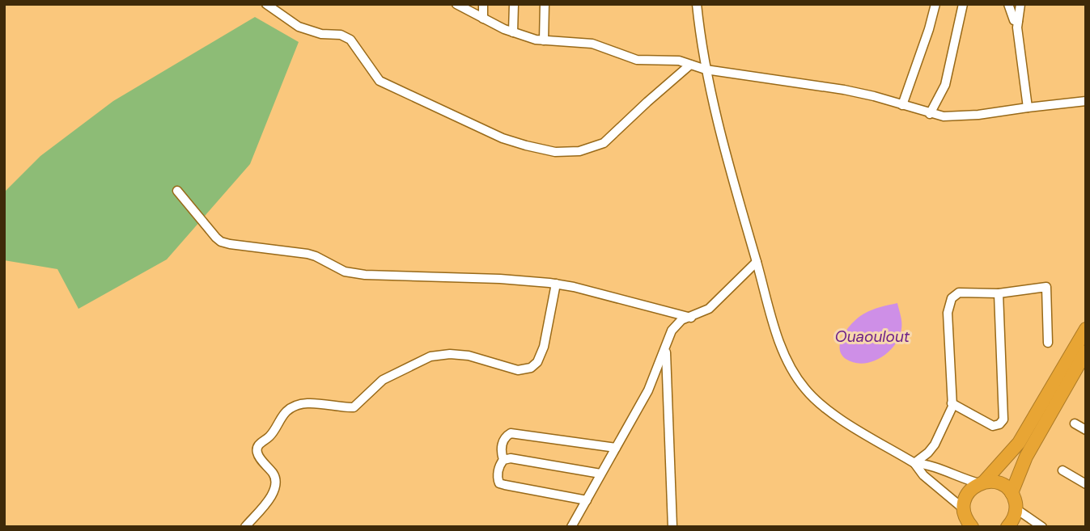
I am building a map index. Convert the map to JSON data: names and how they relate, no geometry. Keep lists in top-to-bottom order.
{
  "water": ["Ouaoulout"]
}
